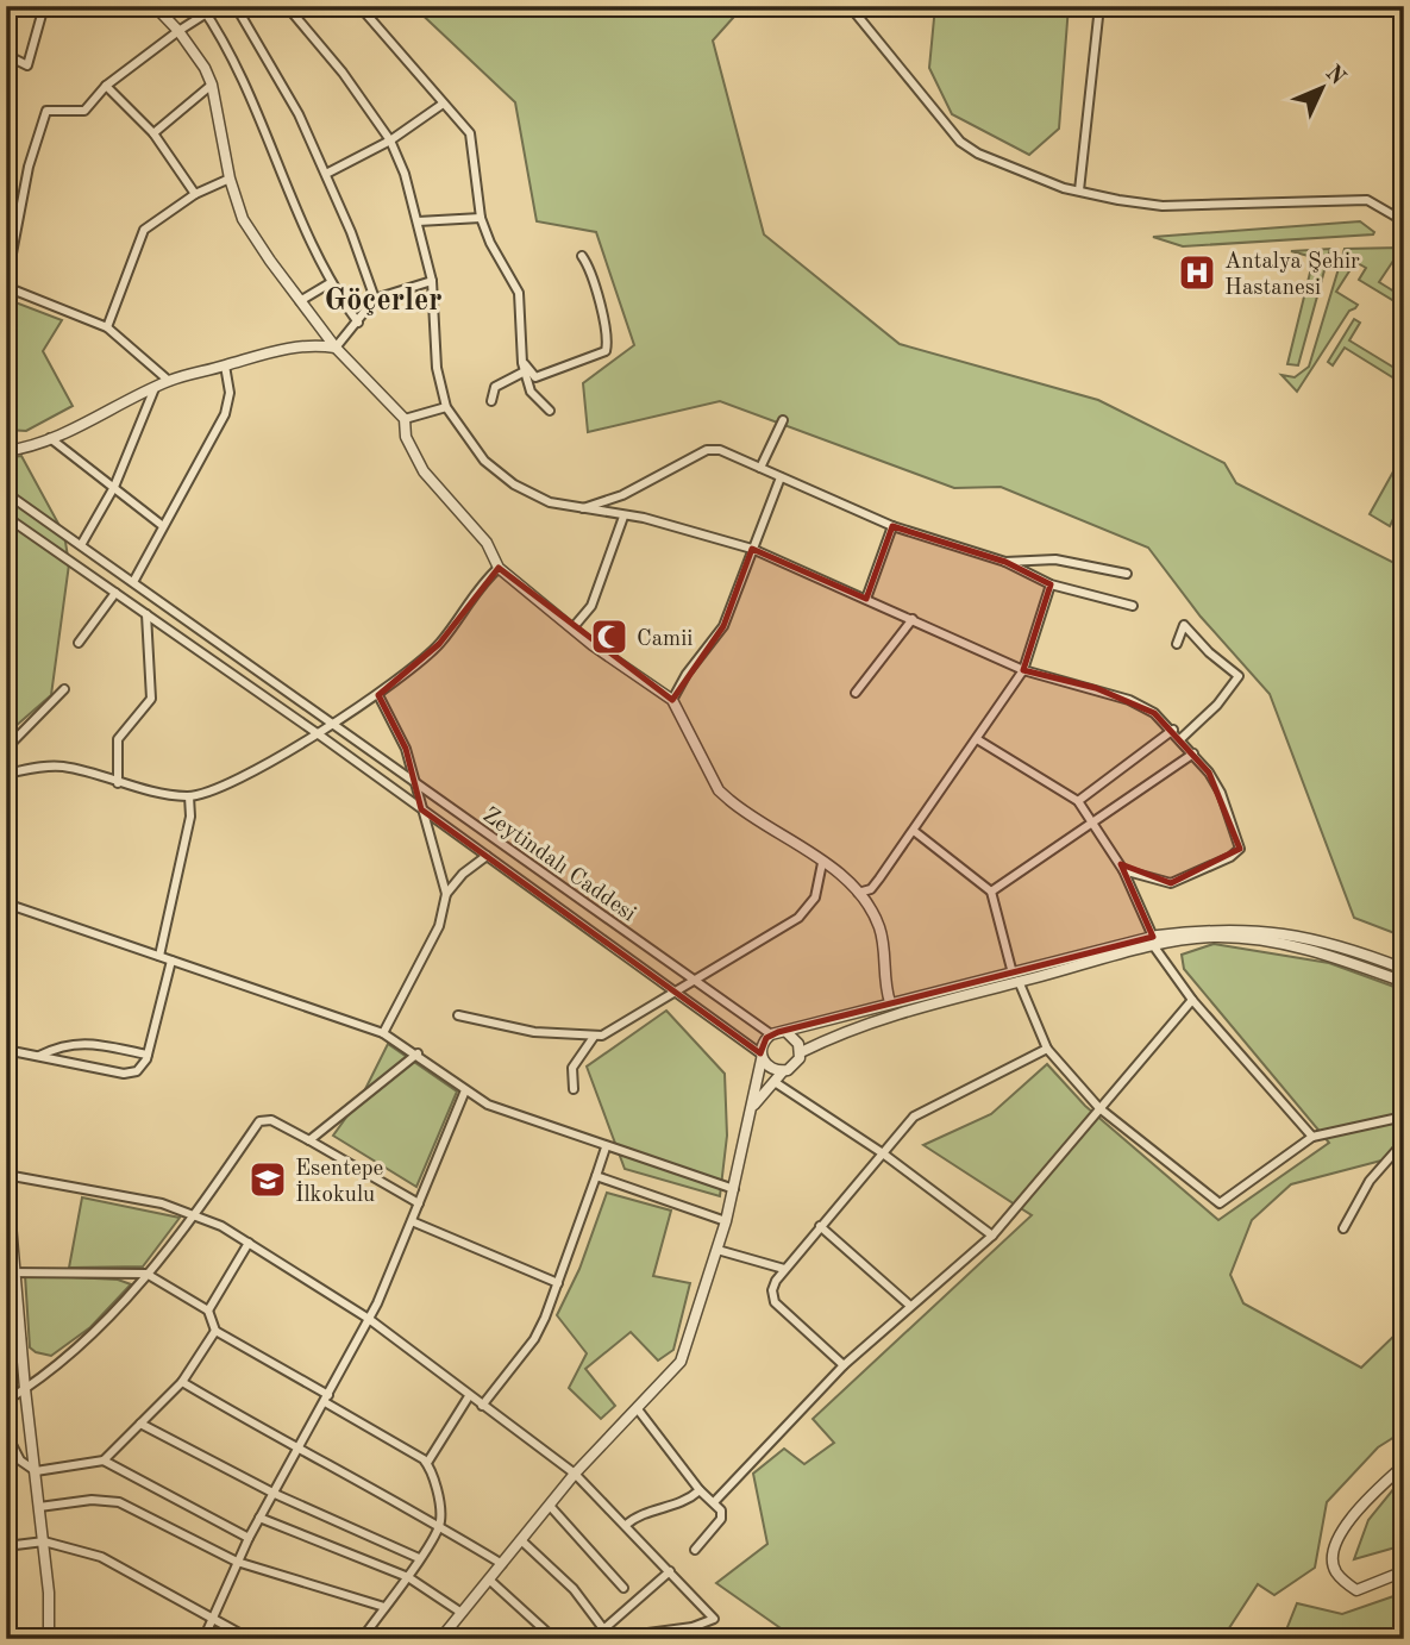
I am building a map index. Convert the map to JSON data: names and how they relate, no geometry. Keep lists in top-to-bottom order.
{
  "streets": {
    "street": ["Zeytindalı Caddesi"]
  },
  "districts": ["Göçerler"],
  "places": {
    "hospital": ["Antalya Şehir Hastanesi"],
    "mosque": ["Camii"],
    "school or university": ["Esentepe İlkokulu"]
  },
  "north": "top right"
}
